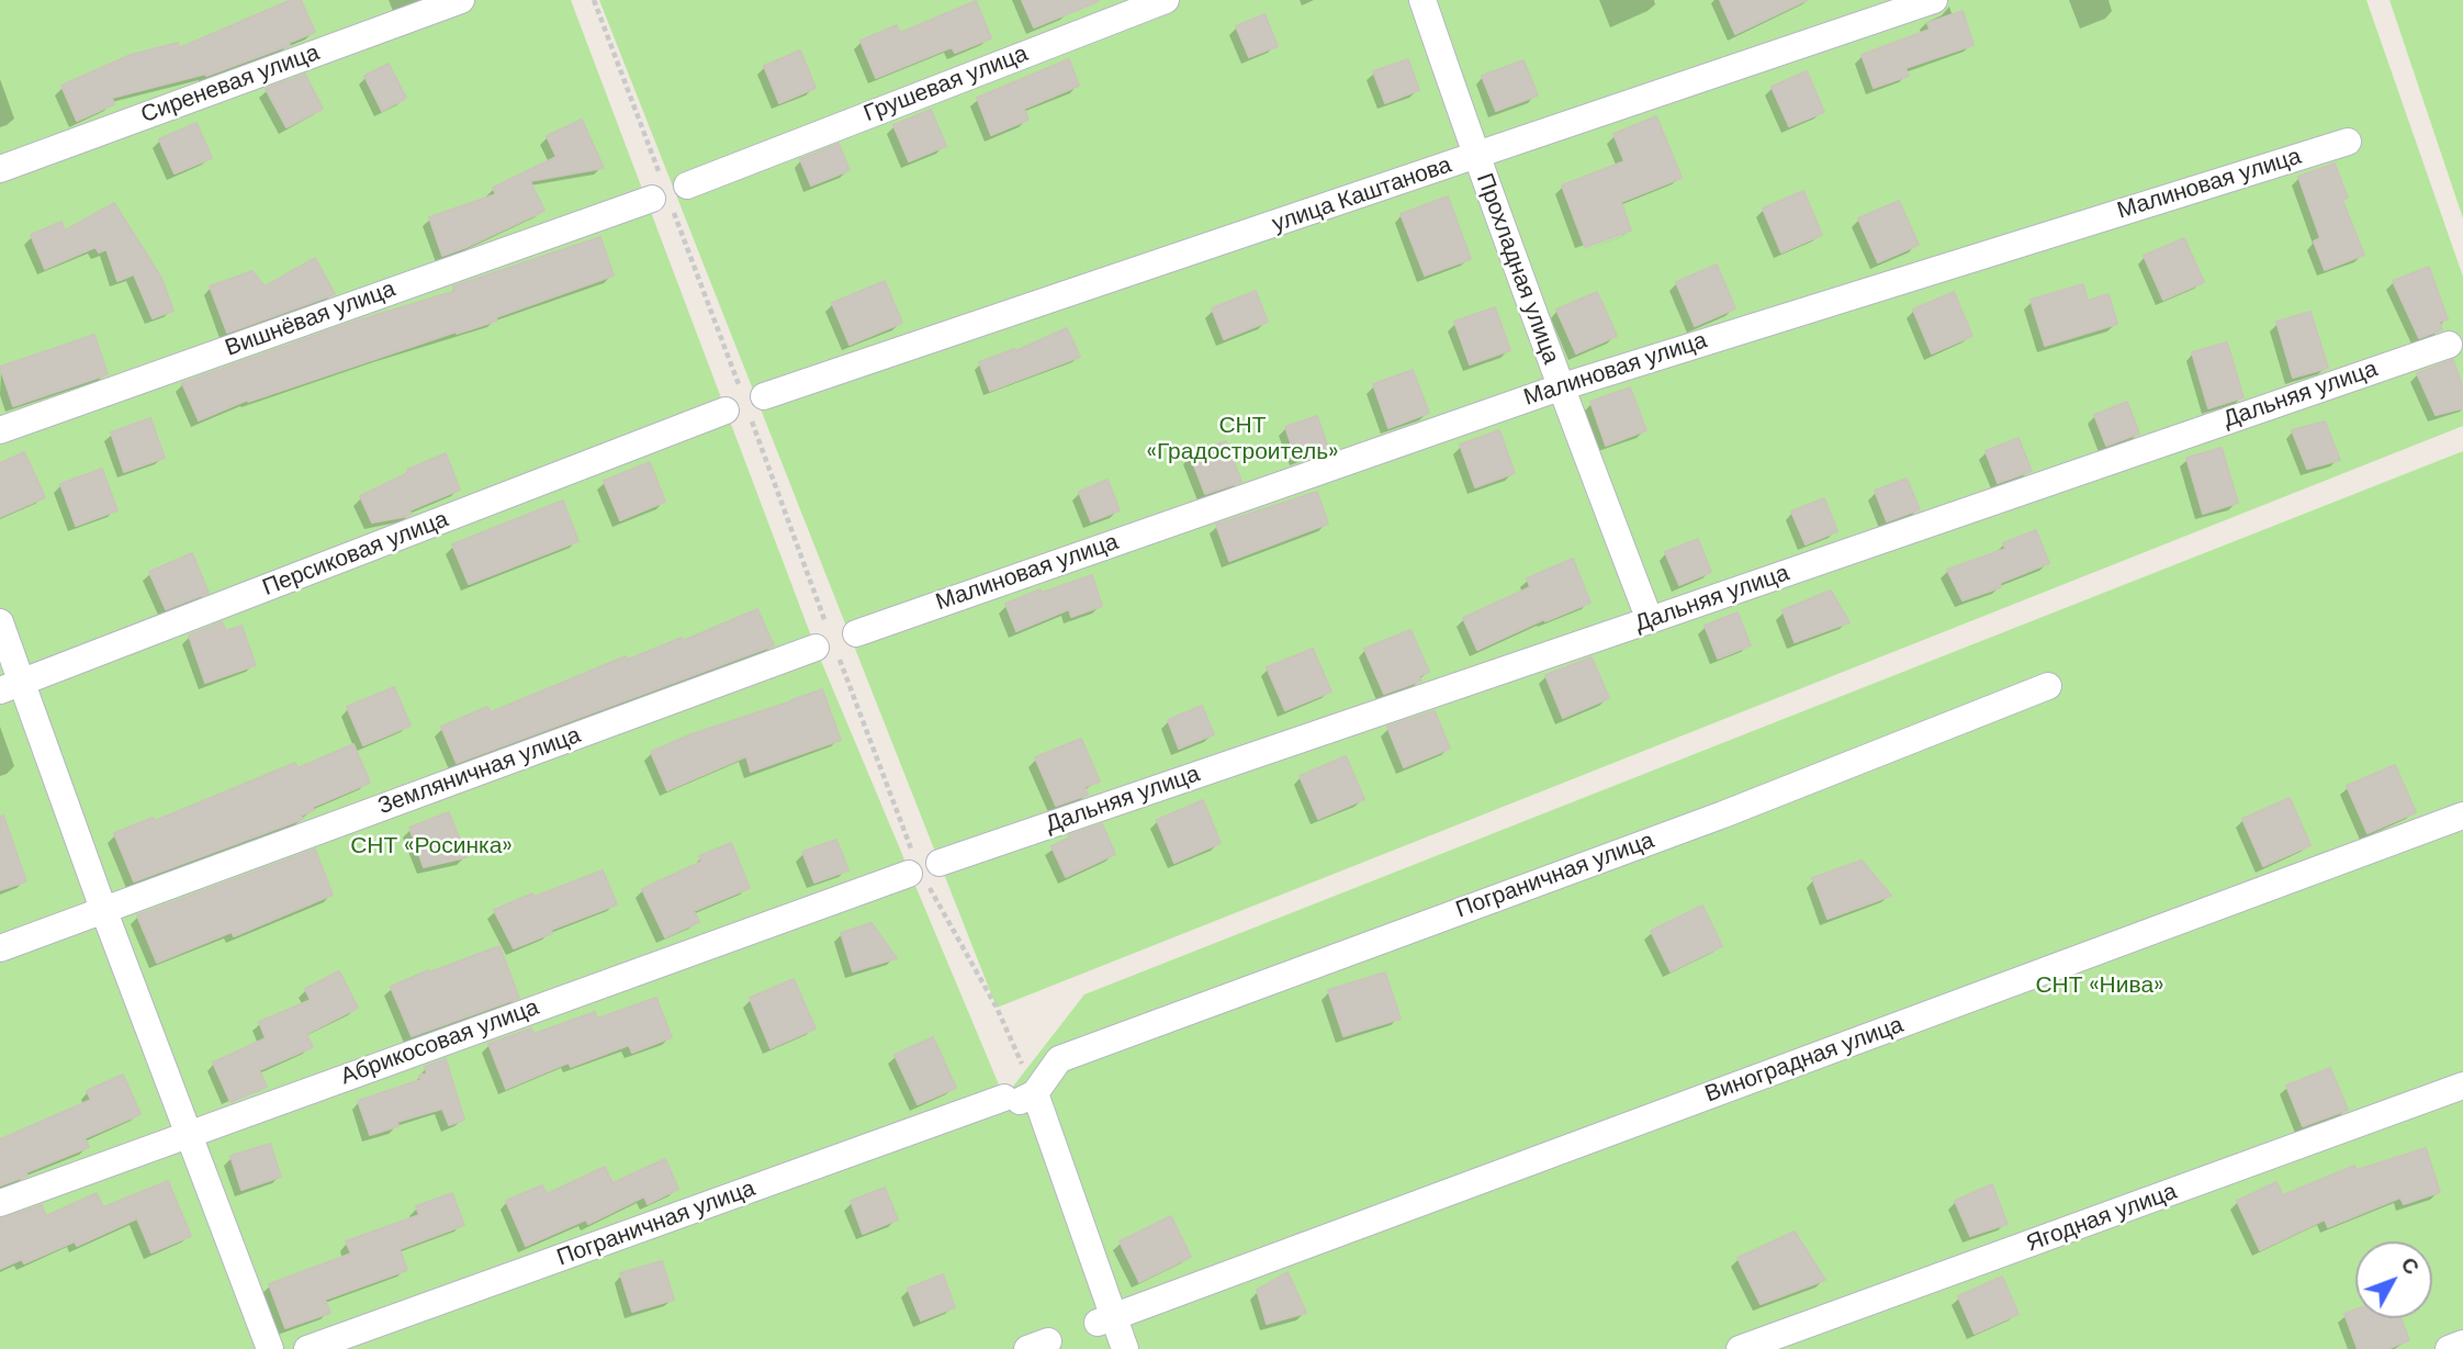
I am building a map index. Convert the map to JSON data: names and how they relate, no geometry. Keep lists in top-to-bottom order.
{
  "streets": {
    "street": [
      "Сиреневая улица",
      "Грушевая улица",
      "Малиновая улица",
      "улица Каштанова",
      "Прохладная улица",
      "Вишнёвая улица",
      "Дальняя улица",
      "Персиковая улица",
      "Земляничная улица",
      "Пограничная улица",
      "Абрикосовая улица",
      "Виноградная улица",
      "Ягодная улица"
    ]
  },
  "crossings": [
    ["Грушевая улица", "Вишнёвая улица"],
    ["Малиновая улица", "Прохладная улица"],
    ["улица Каштанова", "Прохладная улица"],
    ["улица Каштанова", "Персиковая улица"],
    ["Прохладная улица", "Дальняя улица"],
    ["Дальняя улица", "Абрикосовая улица"]
  ],
  "parks": ["СНТ «Градостроитель»", "СНТ «Росинка»", "СНТ «Нива»"],
  "north": "top right"
}
